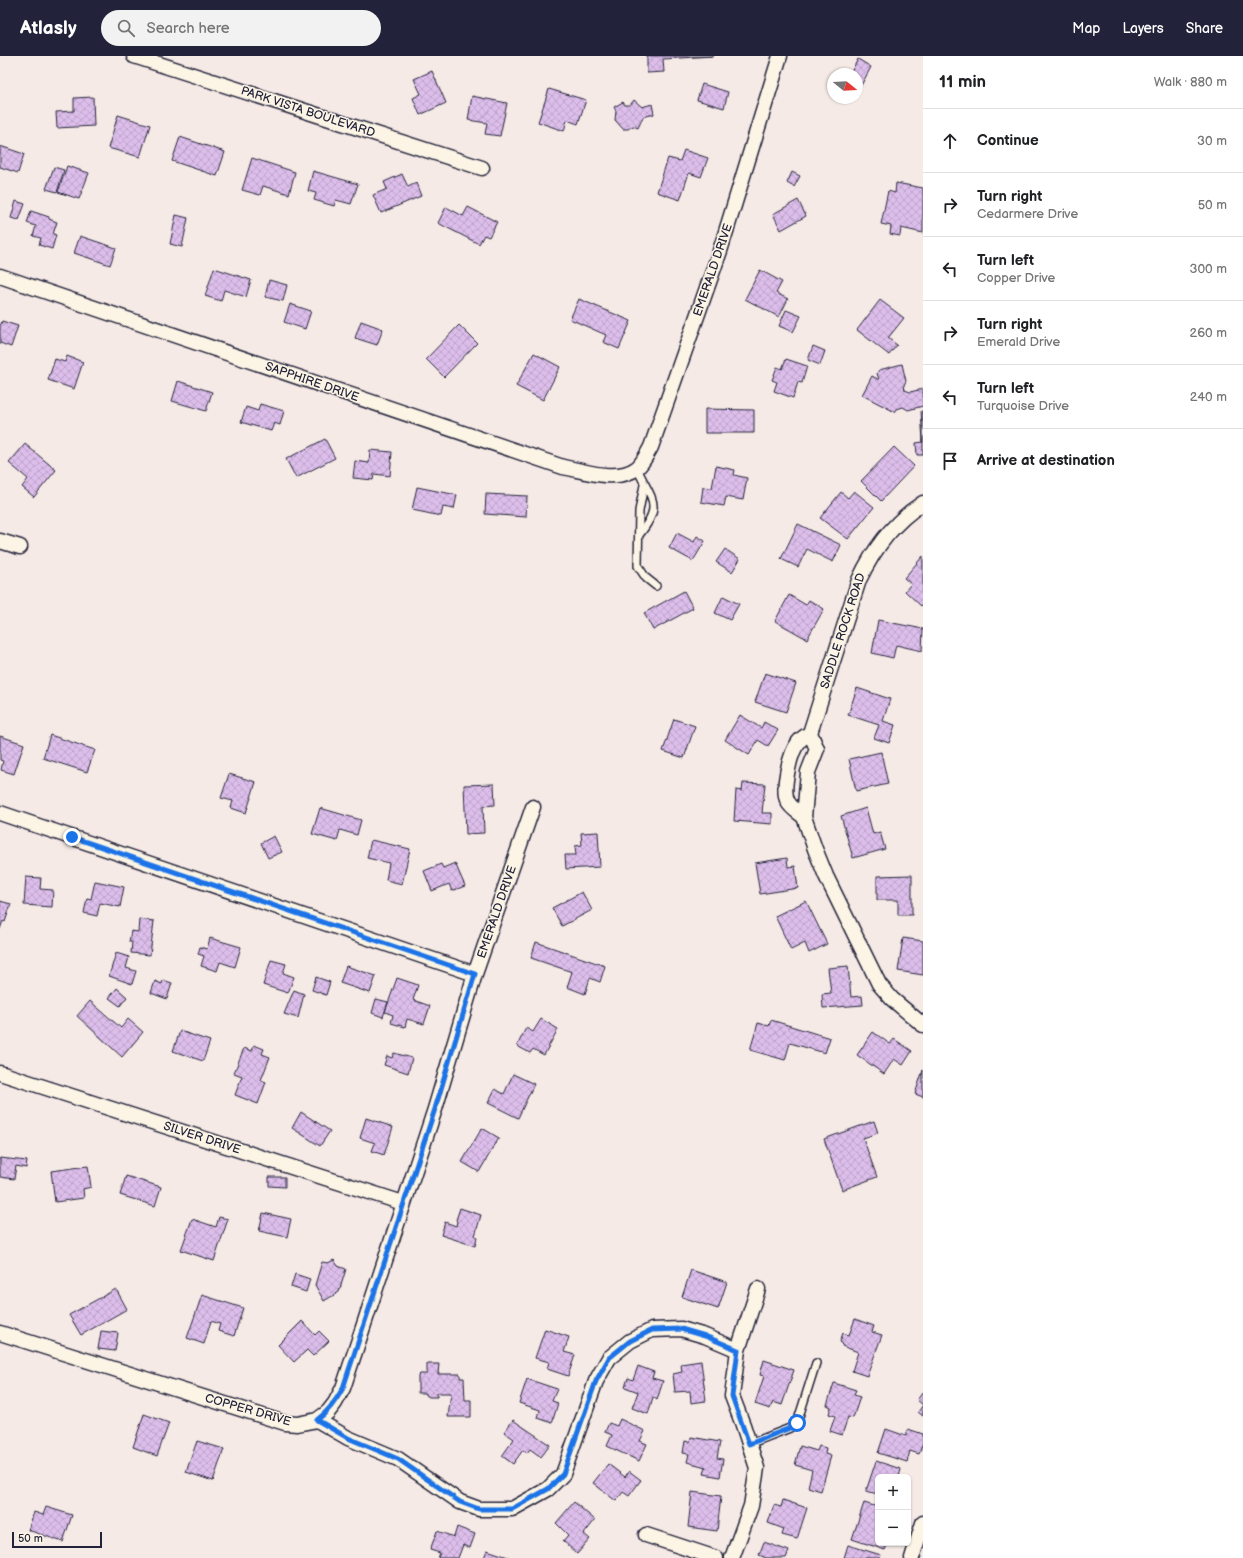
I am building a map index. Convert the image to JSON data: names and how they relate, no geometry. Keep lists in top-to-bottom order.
{
  "streets": {
    "street": [
      "PARK VISTA BOULEVARD",
      "EMERALD DRIVE",
      "SAPPHIRE DRIVE",
      "SADDLE ROCK ROAD",
      "SILVER DRIVE",
      "COPPER DRIVE"
    ]
  },
  "crossings": [
    ["EMERALD DRIVE", "SAPPHIRE DRIVE"],
    ["EMERALD DRIVE", "SILVER DRIVE"],
    ["EMERALD DRIVE", "COPPER DRIVE"]
  ],
  "scale_bar": "50 m",
  "north": "right",
  "page": {
    "header": "Atlasly",
    "search": "Search here",
    "nav": ["Map", "Layers", "Share"],
    "heading": ["11 min", "Walk · 880 m"],
    "list": [
      ["Continue", "30 m"],
      ["Turn right", "Cedarmere Drive", "50 m"],
      ["Turn left", "Copper Drive", "300 m"],
      ["Turn right", "Emerald Drive", "260 m"],
      ["Turn left", "Turquoise Drive", "240 m"],
      "Arrive at destination"
    ],
    "map_buttons": ["+", "−"],
    "scale": "50 m"
  }
}
